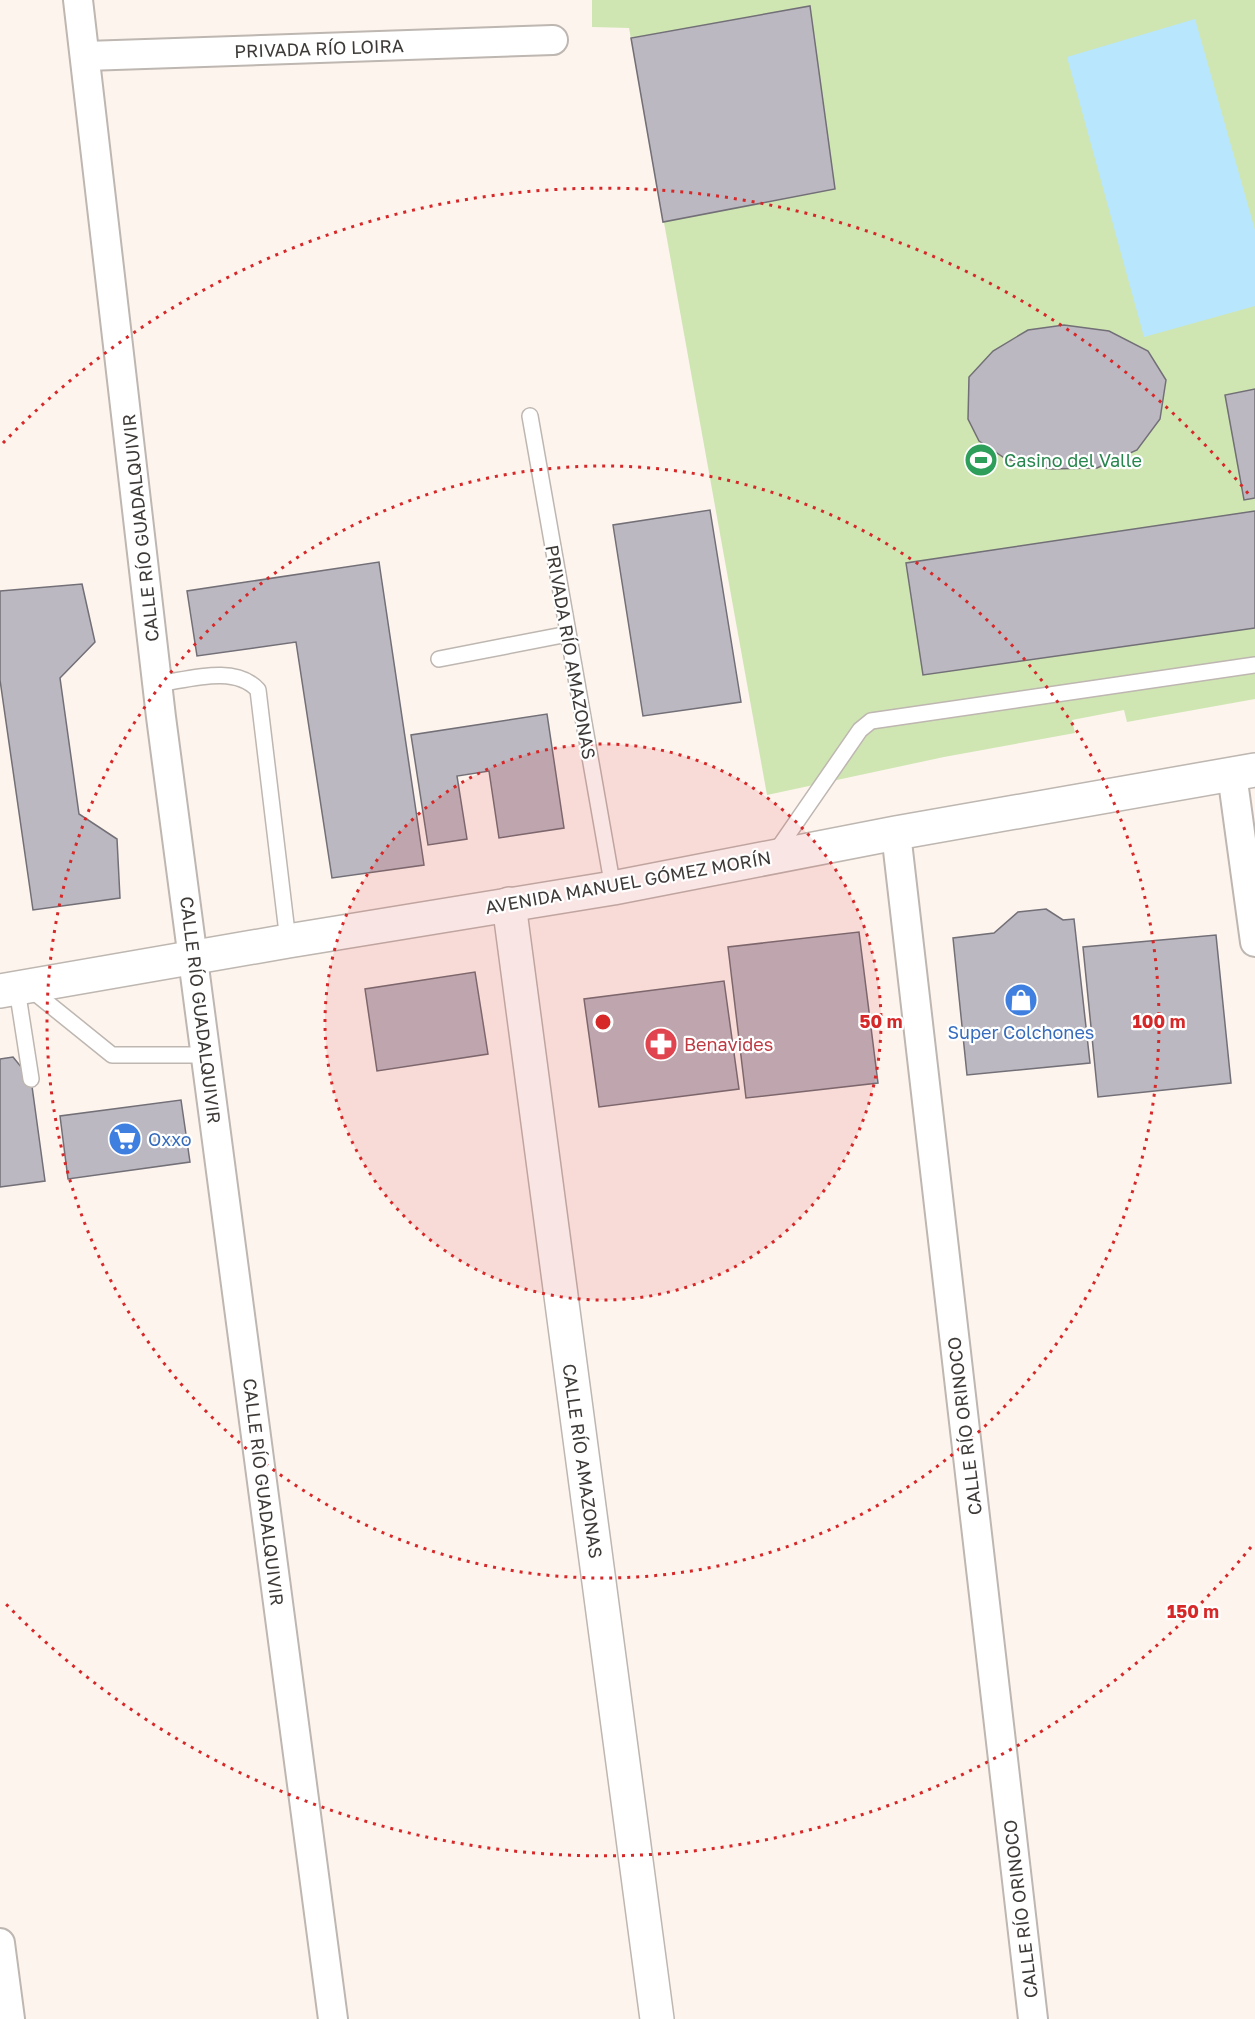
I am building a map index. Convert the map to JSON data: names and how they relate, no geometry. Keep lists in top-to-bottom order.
{
  "streets": {
    "main road": ["AVENIDA MANUEL GÓMEZ MORÍN", "CALLE RÍO AMAZONAS"],
    "street": ["PRIVADA RÍO LOIRA", "CALLE RÍO GUADALQUIVIR", "CALLE RÍO ORINOCO"],
    "lane": ["PRIVADA RÍO AMAZONAS"]
  },
  "crossings": [
    ["PRIVADA RÍO LOIRA", "CALLE RÍO GUADALQUIVIR"],
    ["CALLE RÍO GUADALQUIVIR", "AVENIDA MANUEL GÓMEZ MORÍN"],
    ["PRIVADA RÍO AMAZONAS", "AVENIDA MANUEL GÓMEZ MORÍN"],
    ["AVENIDA MANUEL GÓMEZ MORÍN", "CALLE RÍO ORINOCO"],
    ["AVENIDA MANUEL GÓMEZ MORÍN", "CALLE RÍO AMAZONAS"]
  ],
  "places": {
    "sports": ["Casino del Valle"],
    "shop": ["Super Colchones"],
    "pharmacy": ["Benavides"],
    "supermarket": ["Oxxo"]
  },
  "rings": ["50 m", "100 m", "150 m"]
}
